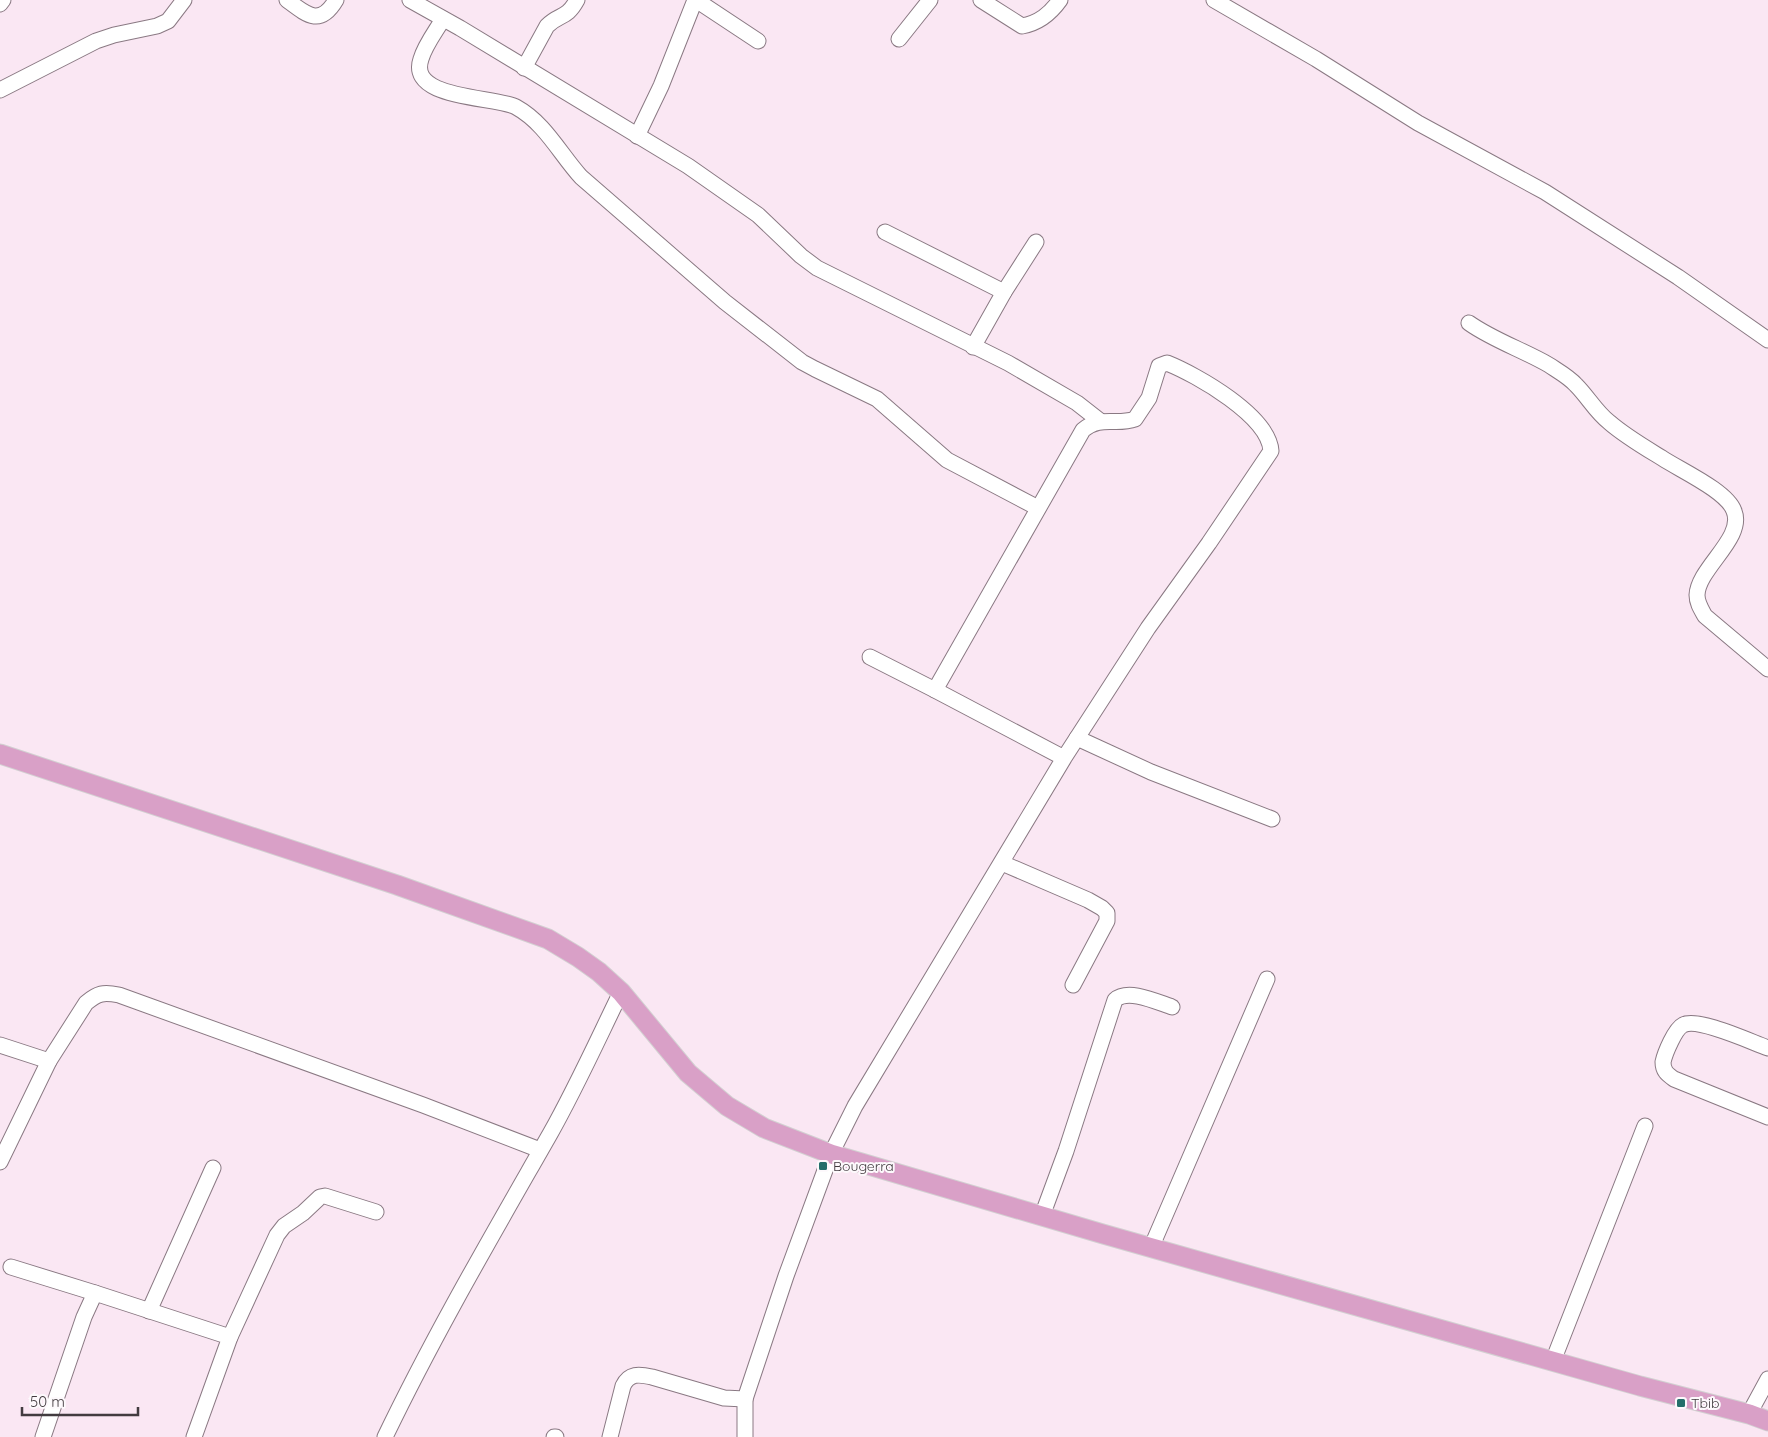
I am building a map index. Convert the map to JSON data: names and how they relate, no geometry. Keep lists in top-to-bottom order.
{
  "places": {
    "transit": ["Bougerra", "Tbib"]
  },
  "scale_bar": "50 m"
}
